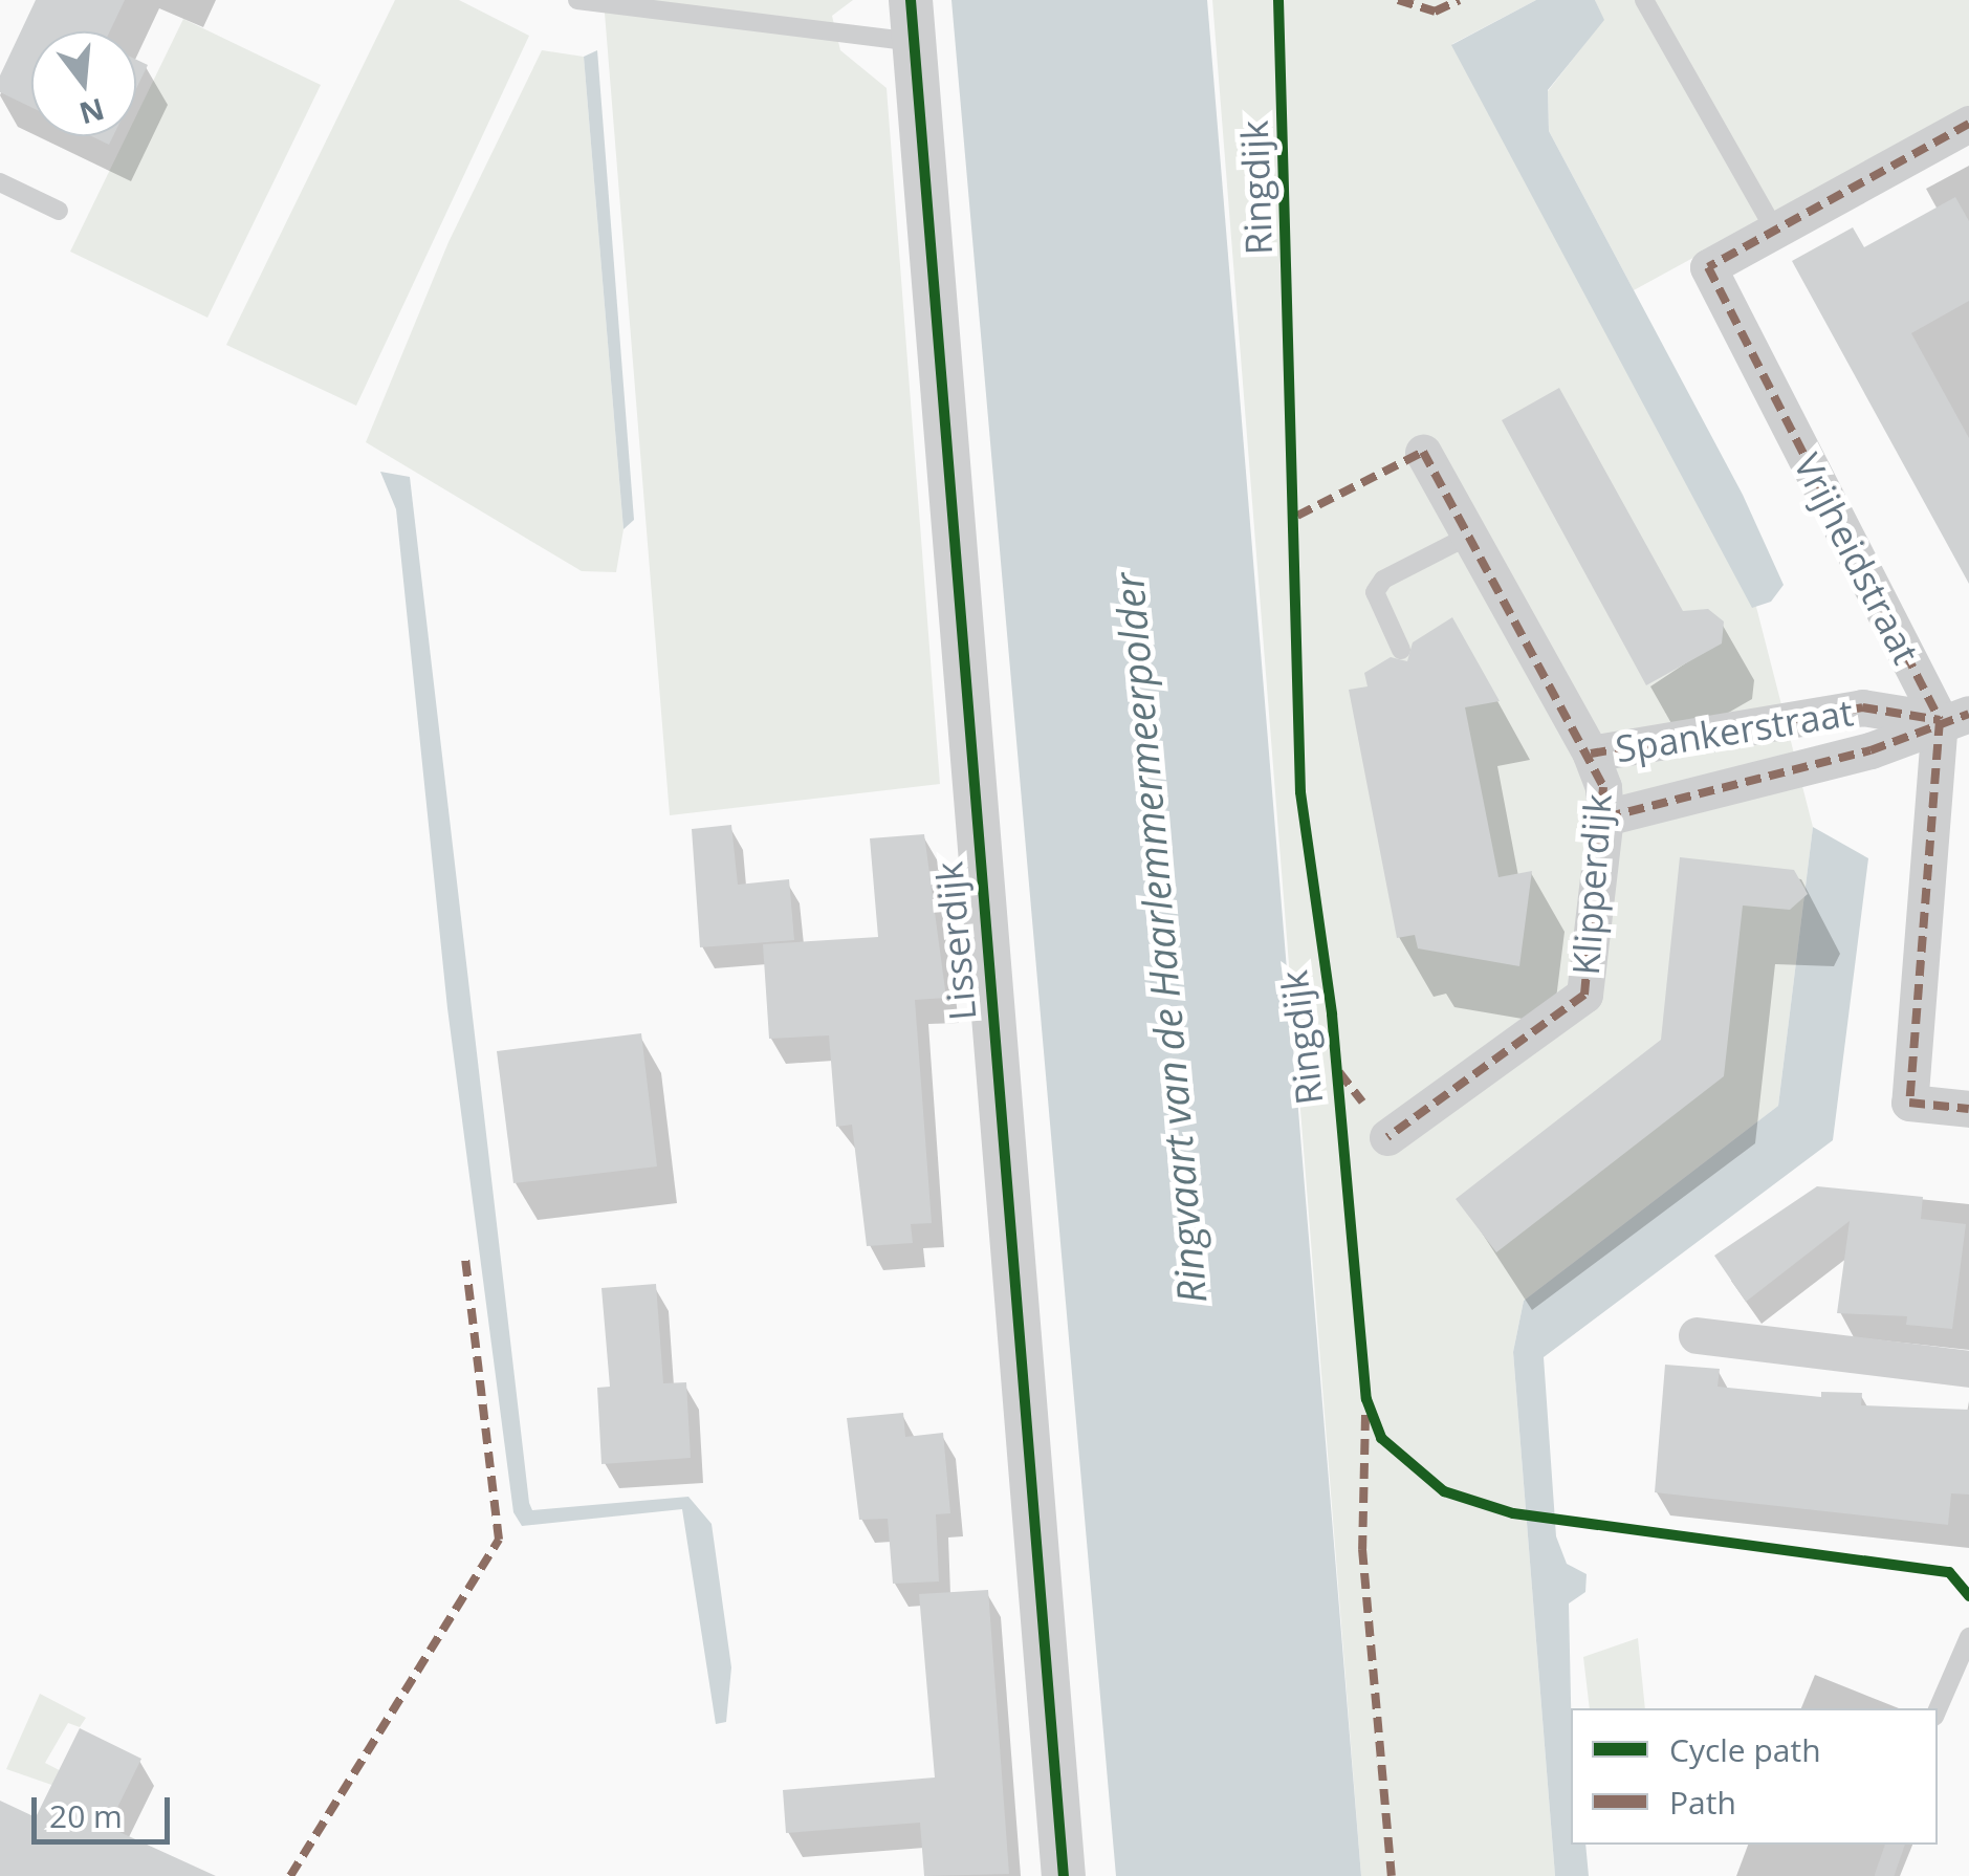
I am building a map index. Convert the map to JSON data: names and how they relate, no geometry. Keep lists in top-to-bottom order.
{
  "streets": {
    "street": [
      "Vrijheidstraat",
      "Spankerstraat",
      "Klipperdijk",
      "Lisserdijk"
    ],
    "cycle path": ["Ringdijk"]
  },
  "crossings": [
    ["Vrijheidstraat", "Spankerstraat"],
    ["Spankerstraat", "Klipperdijk"]
  ],
  "water": ["Ringvaart van de Haarlemmermeerpolder"],
  "legend": ["Cycle path", "Path"],
  "scale_bar": "20 m",
  "north": "bottom"
}
